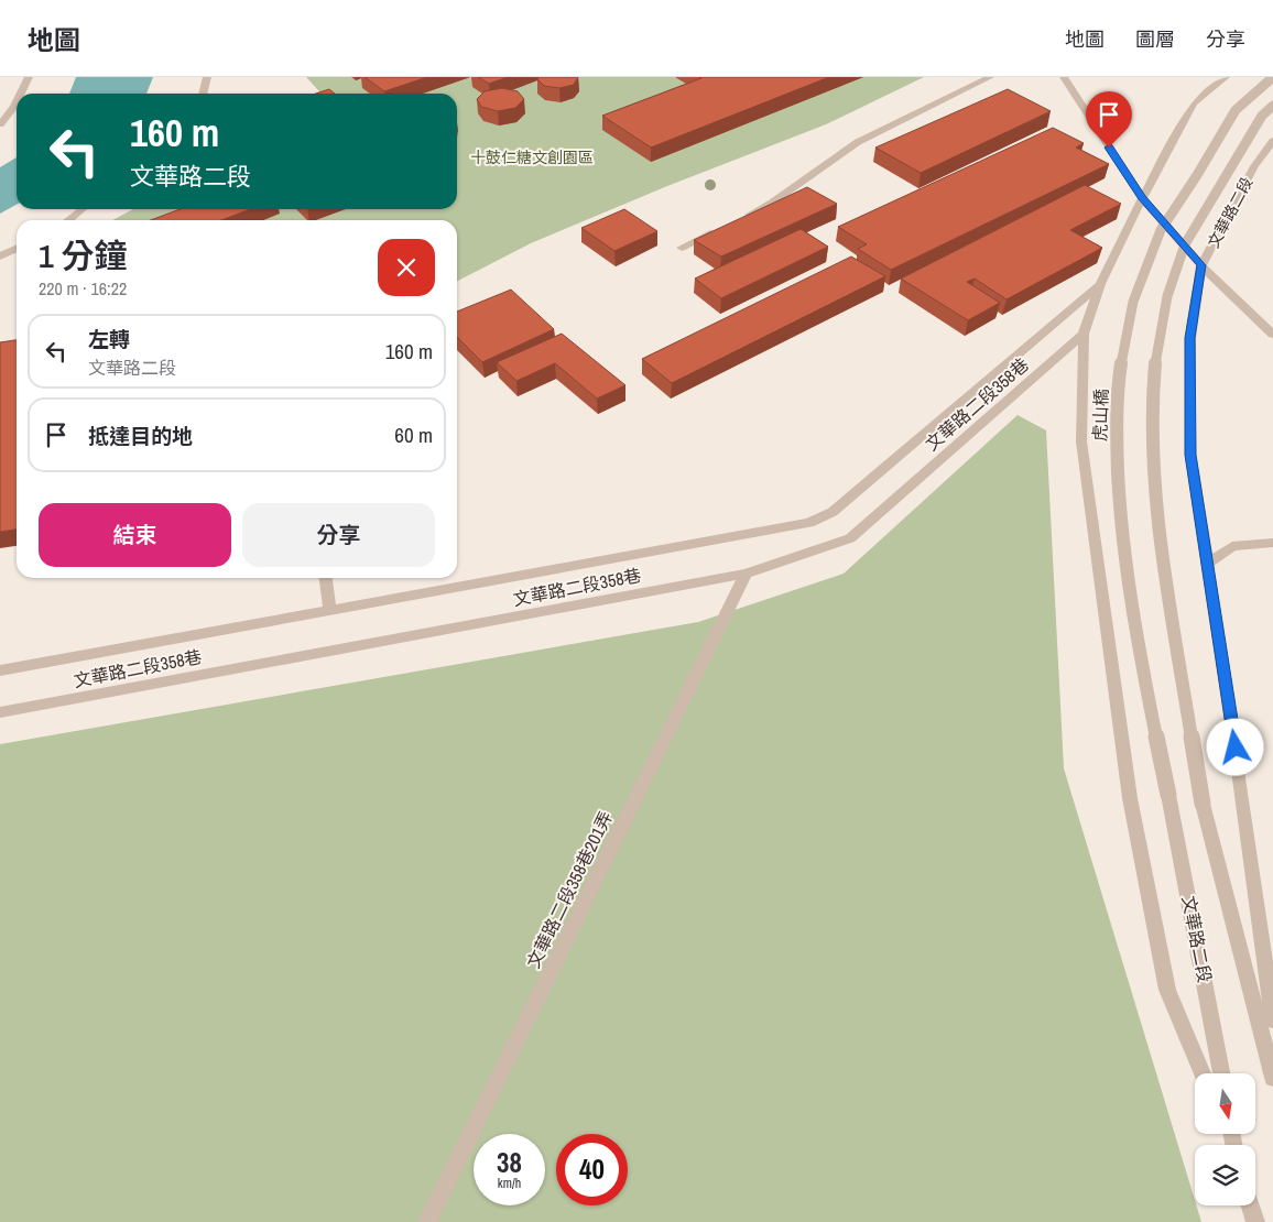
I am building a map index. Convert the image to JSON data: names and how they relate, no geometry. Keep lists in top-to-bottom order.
{
  "streets": {
    "street": [
      "文華路二段",
      "文華路二段358巷",
      "虎山橋",
      "文華路二段358巷201弄"
    ]
  },
  "crossings": [
    ["文華路二段", "虎山橋"],
    ["文華路二段358巷", "文華路二段358巷201弄"]
  ],
  "parks": ["十鼓仁糖文創園區"],
  "north": "bottom",
  "page": {
    "header": "地圖",
    "nav": ["地圖", "圖層", "分享"],
    "turn": ["160 m", "文華路二段"],
    "heading": ["1 分鐘", "220 m · 16:22"],
    "list": [
      {
        "name": "左轉",
        "note": "文華路二段",
        "value": "160 m"
      },
      {
        "name": "抵達目的地",
        "value": "60 m"
      }
    ],
    "buttons": ["結束", "分享"],
    "speed": "38 km/h",
    "limit": "40"
  }
}
